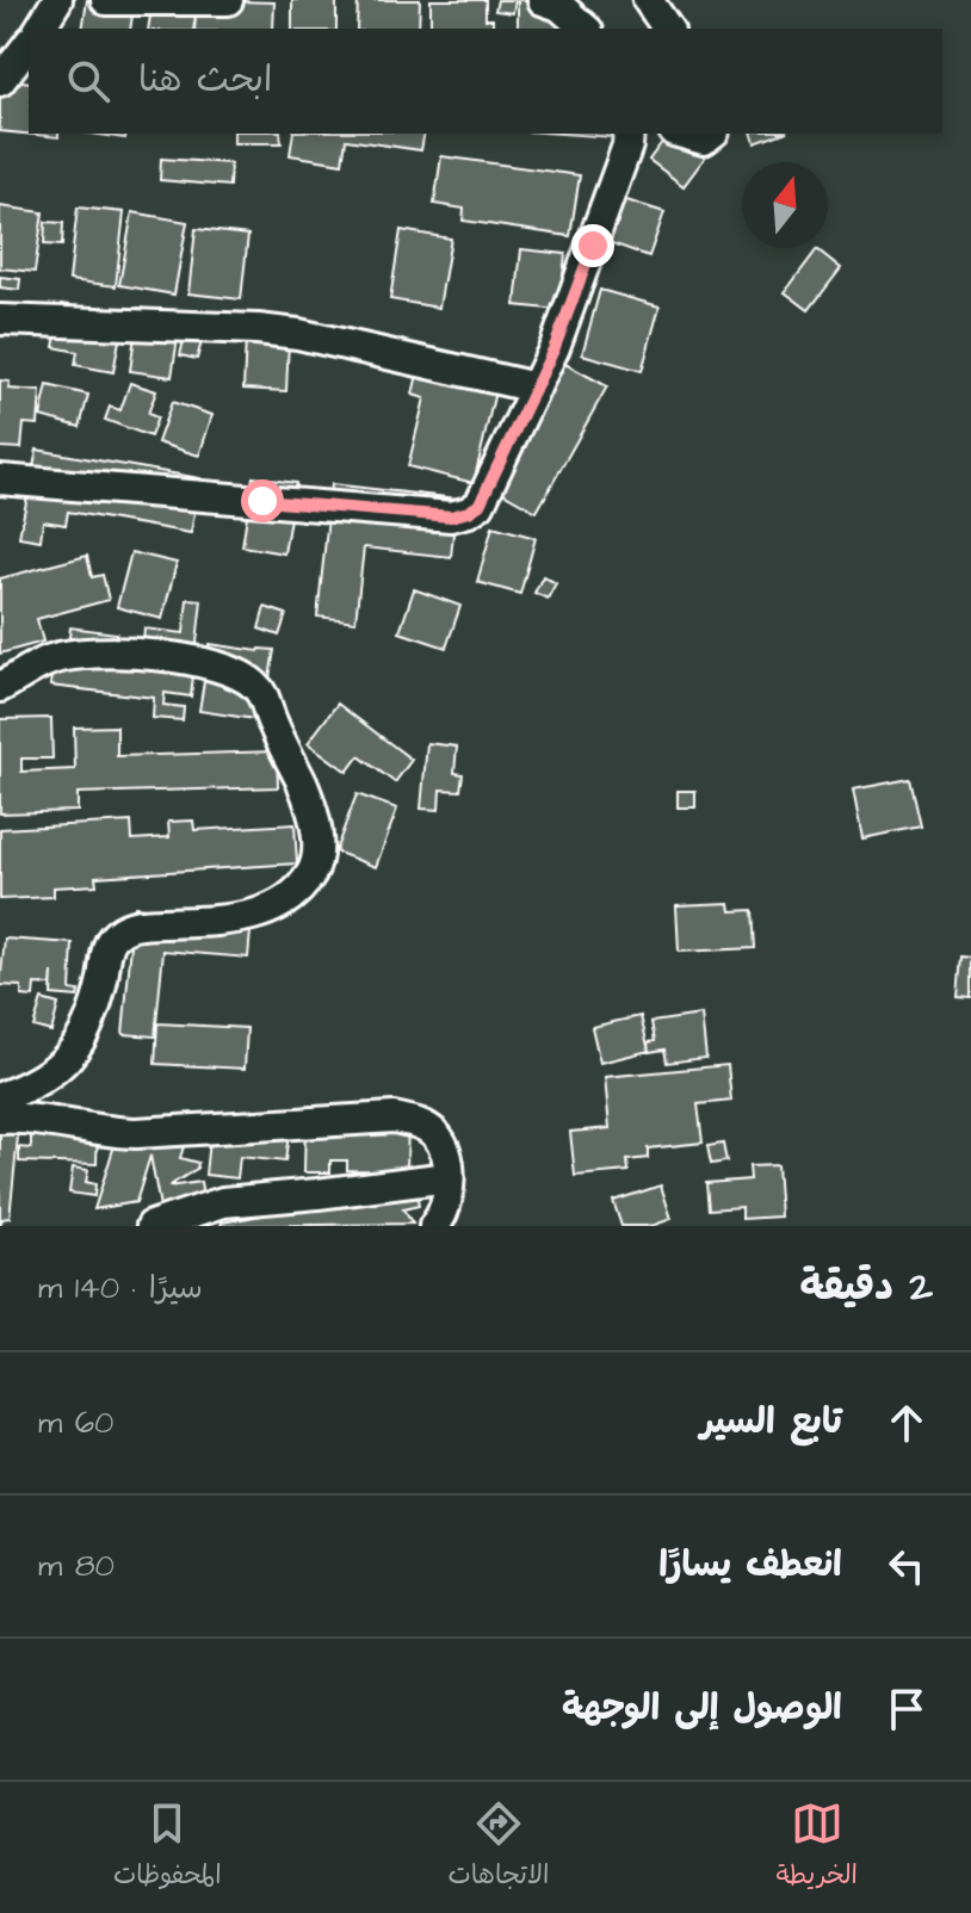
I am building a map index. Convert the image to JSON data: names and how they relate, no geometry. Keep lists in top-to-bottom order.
{
  "north": "top",
  "page": {
    "search": "ابحث هنا",
    "heading": ["2 دقيقة", "سيرًا · 140 m"],
    "list": [
      ["تابع السير", "60 m"],
      ["انعطف يسارًا", "80 m"],
      "الوصول إلى الوجهة"
    ],
    "nav": ["الخريطة", "الاتجاهات", "المحفوظات"]
  }
}
